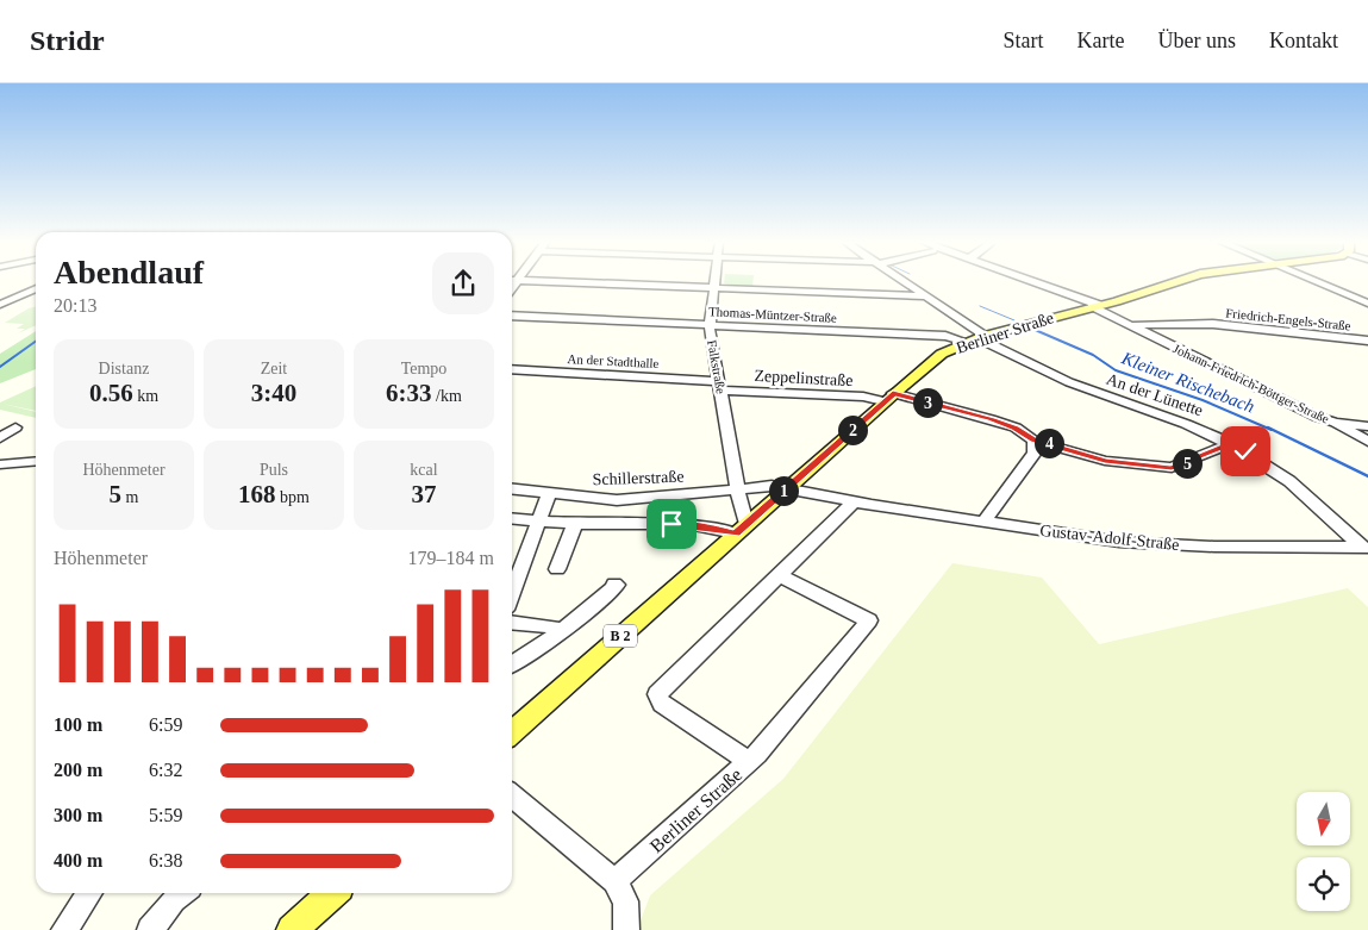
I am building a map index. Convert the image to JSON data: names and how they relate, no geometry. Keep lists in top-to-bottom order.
{
  "streets": {
    "main road": ["Berliner Straße", "B 2"],
    "street": [
      "Thomas-Müntzer-Straße",
      "Friedrich-Engels-Straße",
      "An der Stadthalle",
      "Falkstraße",
      "Zeppelinstraße",
      "Johann-Friedrich-Böttger-Straße",
      "An der Lünette",
      "Schillerstraße",
      "Gustav-Adolf-Straße"
    ]
  },
  "crossings": [
    ["Thomas-Müntzer-Straße", "Berliner Straße"],
    ["Thomas-Müntzer-Straße", "Falkstraße"],
    ["Thomas-Müntzer-Straße", "An der Lünette"],
    ["Friedrich-Engels-Straße", "Johann-Friedrich-Böttger-Straße"],
    ["Berliner Straße", "Zeppelinstraße"],
    ["Berliner Straße", "Johann-Friedrich-Böttger-Straße"],
    ["Berliner Straße", "An der Lünette"],
    ["Berliner Straße", "Schillerstraße"],
    ["Berliner Straße", "Gustav-Adolf-Straße"],
    ["An der Stadthalle", "Falkstraße"],
    ["An der Stadthalle", "Zeppelinstraße"],
    ["Falkstraße", "Zeppelinstraße"],
    ["Falkstraße", "Schillerstraße"],
    ["Zeppelinstraße", "An der Lünette"],
    ["An der Lünette", "Gustav-Adolf-Straße"],
    ["Schillerstraße", "Gustav-Adolf-Straße"]
  ],
  "water": ["Kleiner Rischebach"],
  "north": "bottom",
  "page": {
    "header": "Stridr",
    "nav": [
      "Start",
      "Karte",
      "Über uns",
      "Kontakt"
    ],
    "heading": ["Abendlauf", "20:13"],
    "stats": [
      ["Distanz", "0.56 km"],
      ["Zeit", "3:40"],
      ["Tempo", "6:33 /km"],
      ["Höhenmeter", "5 m"],
      ["Puls", "168 bpm"],
      ["kcal", "37"]
    ],
    "pins": [
      "3",
      "2",
      "4",
      "5",
      "1"
    ],
    "chart": ["Höhenmeter", "179–184 m"],
    "list": [
      {
        "name": "100 m",
        "note": "6:59"
      },
      {
        "name": "200 m",
        "note": "6:32"
      },
      {
        "name": "300 m",
        "note": "5:59"
      },
      {
        "name": "400 m",
        "note": "6:38"
      }
    ]
  }
}
